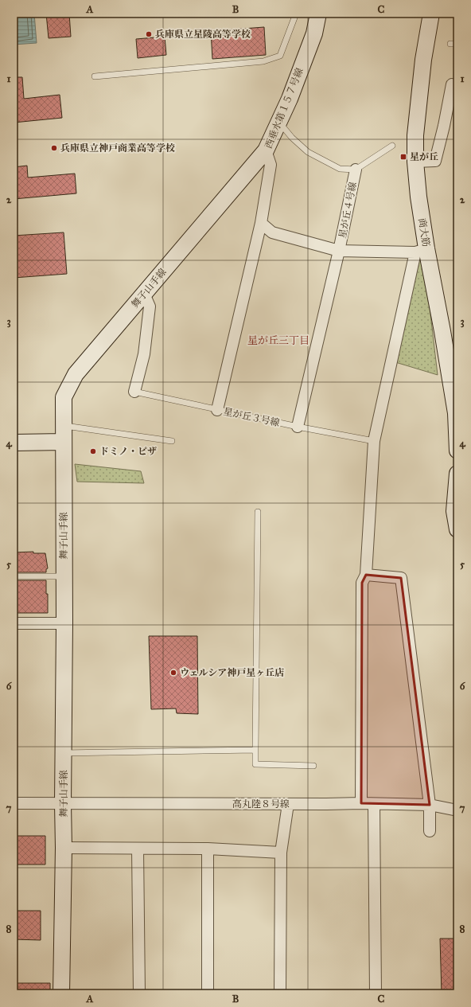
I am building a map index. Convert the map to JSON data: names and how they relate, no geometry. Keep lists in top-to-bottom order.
{
  "streets": {
    "street": [
      "西垂水第１５７号線",
      "星が丘４号線",
      "商大筋",
      "舞子山手線",
      "星が丘３号線",
      "高丸陸８号線"
    ]
  },
  "crossings": [
    ["西垂水第１５７号線", "舞子山手線"],
    ["西垂水第１５７号線", "星が丘３号線"],
    ["舞子山手線", "高丸陸８号線"]
  ],
  "districts": ["星が丘三丁目"],
  "places": {
    "other": [
      "兵庫県立星陵高等学校",
      "兵庫県立神戸商業高等学校",
      "ドミノ・ピザ",
      "ウェルシア神戸星ヶ丘店"
    ],
    "transit": ["星が丘"]
  },
  "grid": {
    "columns": ["A", "B", "C"],
    "rows": [
      "1",
      "2",
      "3",
      "4",
      "5",
      "6",
      "7",
      "8"
    ]
  }
}
